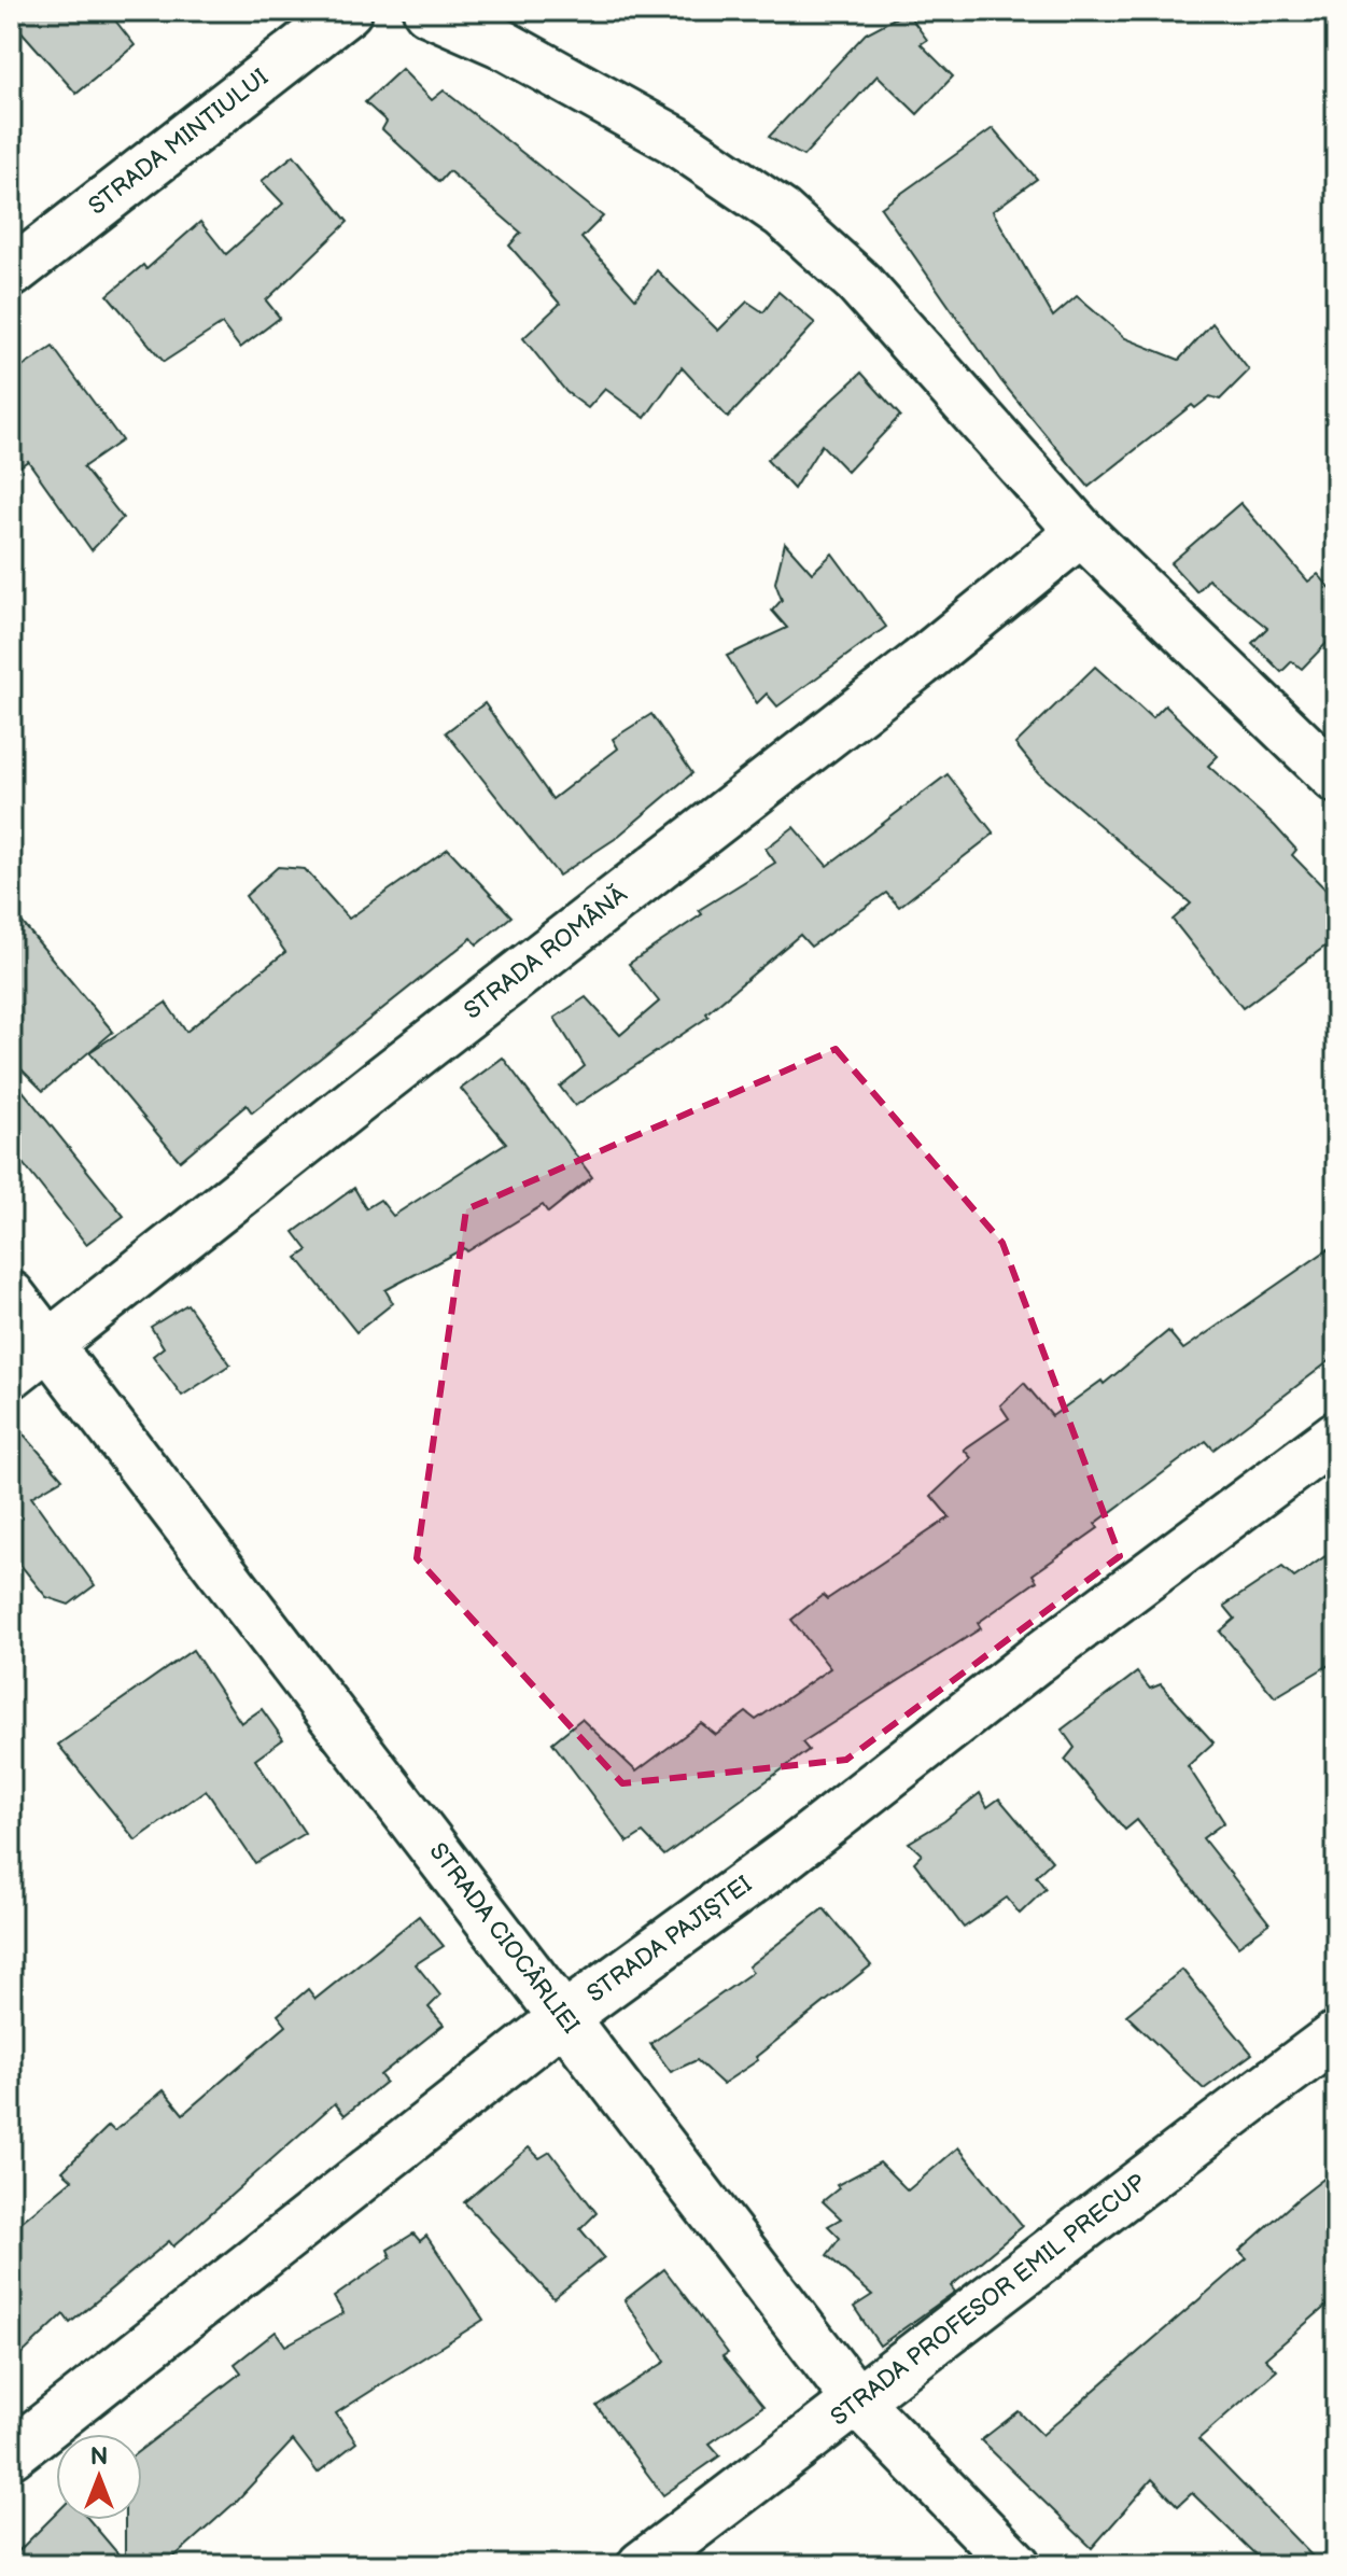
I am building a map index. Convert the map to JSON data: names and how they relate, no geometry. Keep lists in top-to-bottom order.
{
  "streets": {
    "street": [
      "STRADA MINTIULUI",
      "STRADA ROMÂNĂ",
      "STRADA CIOCÂRLIEI",
      "STRADA PAJIȘTEI",
      "STRADA PROFESOR EMIL PRECUP"
    ]
  },
  "crossings": [
    ["STRADA ROMÂNĂ", "STRADA CIOCÂRLIEI"],
    ["STRADA CIOCÂRLIEI", "STRADA PAJIȘTEI"],
    ["STRADA CIOCÂRLIEI", "STRADA PROFESOR EMIL PRECUP"]
  ],
  "north": "top"
}
